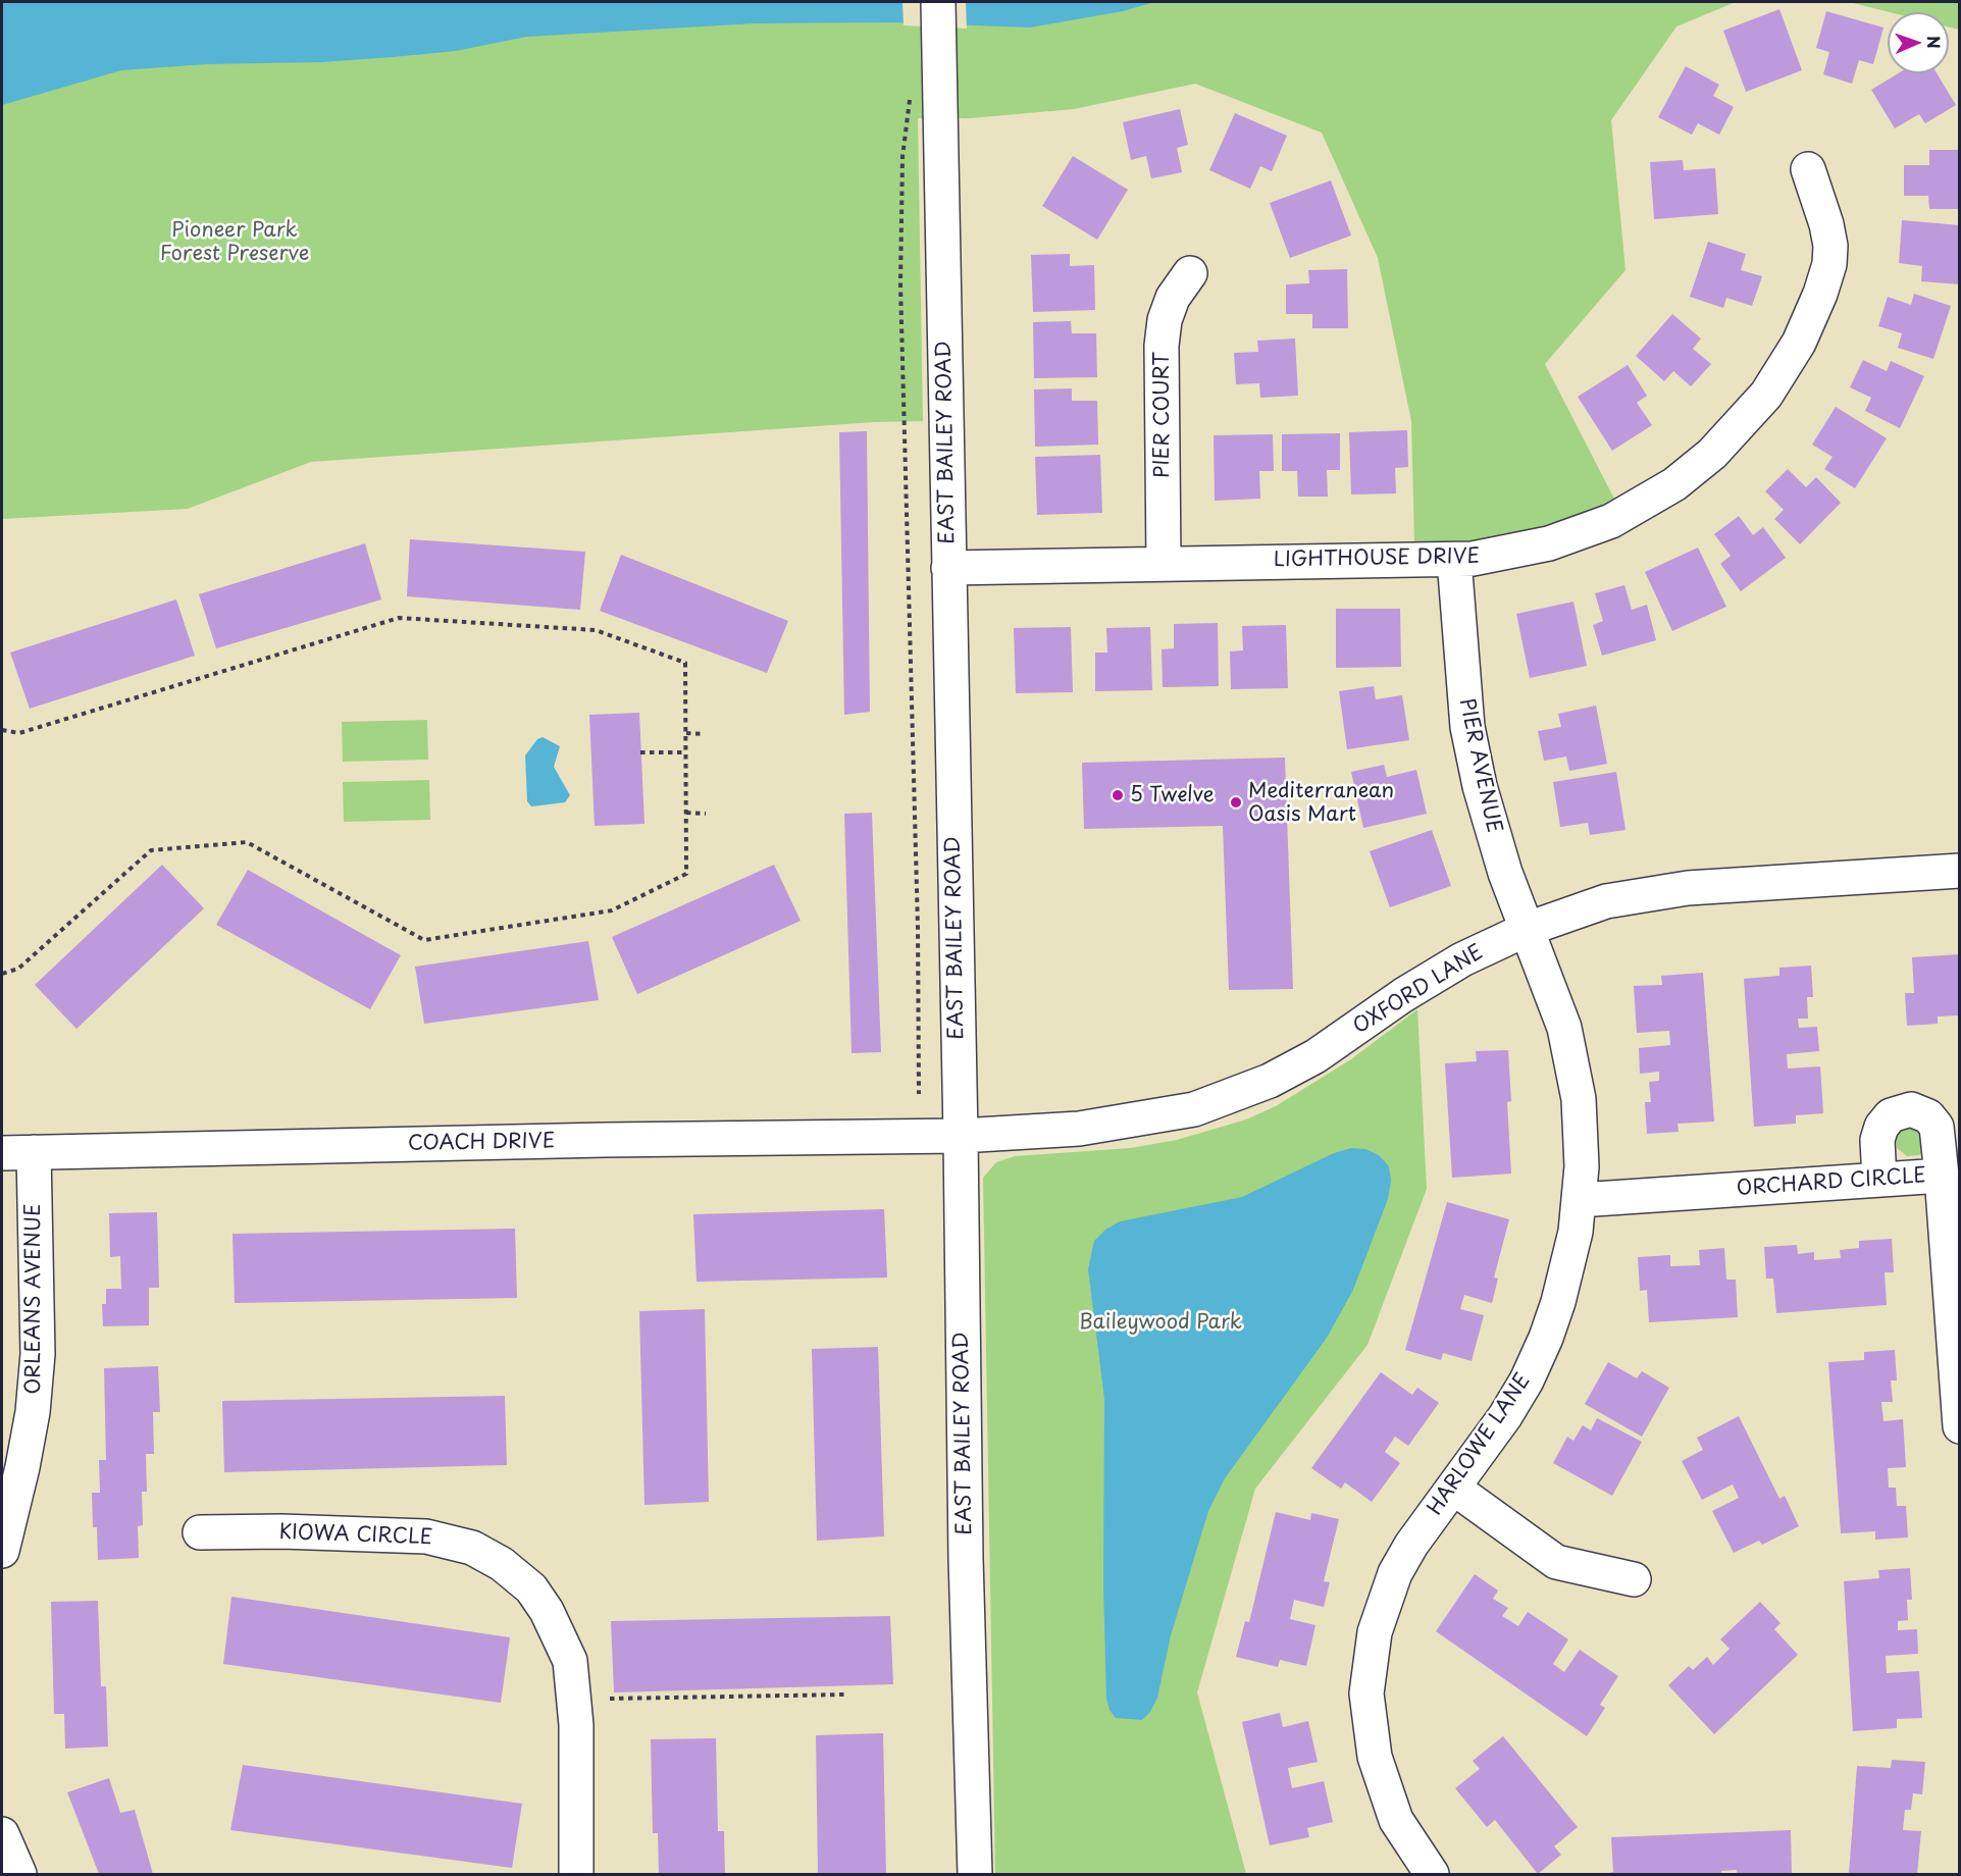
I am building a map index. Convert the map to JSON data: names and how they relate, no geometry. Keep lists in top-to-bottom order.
{
  "streets": {
    "street": [
      "PIER COURT",
      "EAST BAILEY ROAD",
      "LIGHTHOUSE DRIVE",
      "PIER AVENUE",
      "OXFORD LANE",
      "COACH DRIVE",
      "ORCHARD CIRCLE",
      "ORLEANS AVENUE",
      "HARLOWE LANE",
      "KIOWA CIRCLE"
    ]
  },
  "crossings": [
    ["PIER COURT", "LIGHTHOUSE DRIVE"],
    ["EAST BAILEY ROAD", "LIGHTHOUSE DRIVE"],
    ["EAST BAILEY ROAD", "OXFORD LANE"],
    ["EAST BAILEY ROAD", "COACH DRIVE"],
    ["LIGHTHOUSE DRIVE", "PIER AVENUE"],
    ["PIER AVENUE", "OXFORD LANE"],
    ["PIER AVENUE", "HARLOWE LANE"],
    ["OXFORD LANE", "COACH DRIVE"],
    ["OXFORD LANE", "HARLOWE LANE"],
    ["COACH DRIVE", "ORLEANS AVENUE"],
    ["ORCHARD CIRCLE", "HARLOWE LANE"]
  ],
  "parks": ["Pioneer Park Forest Preserve", "Baileywood Park"],
  "places": ["5 Twelve", "Mediterranean Oasis Mart"],
  "north": "right"
}
